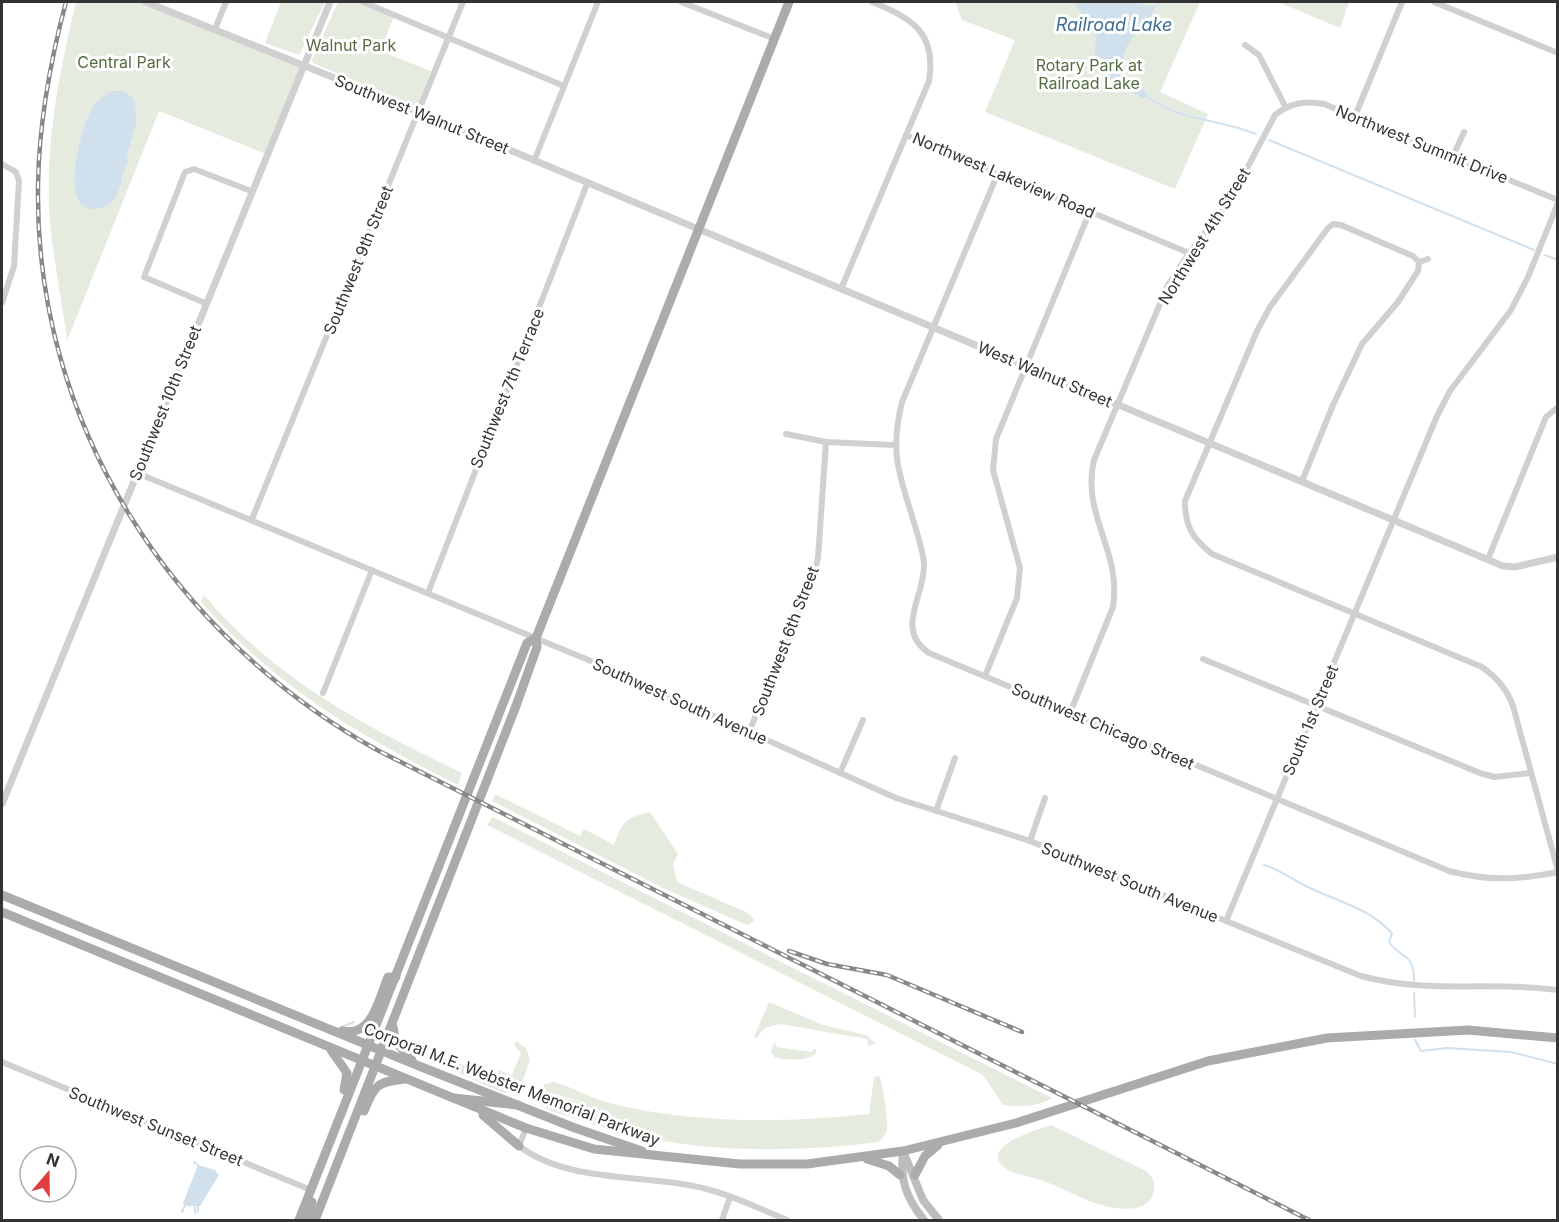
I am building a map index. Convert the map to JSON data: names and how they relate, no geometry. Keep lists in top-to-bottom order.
{
  "streets": {
    "main road": ["Corporal M.E. Webster Memorial Parkway"],
    "street": [
      "Southwest Walnut Street",
      "Northwest Summit Drive",
      "Northwest Lakeview Road",
      "Northwest 4th Street",
      "Southwest 9th Street",
      "West Walnut Street",
      "Southwest 7th Terrace",
      "Southwest 10th Street",
      "Southwest 6th Street",
      "Southwest South Avenue",
      "South 1st Street",
      "Southwest Chicago Street",
      "Southwest Sunset Street"
    ]
  },
  "crossings": [
    ["Southwest Walnut Street", "Southwest 9th Street"],
    ["Southwest Walnut Street", "West Walnut Street"],
    ["Southwest Walnut Street", "Southwest 7th Terrace"],
    ["Southwest Walnut Street", "Southwest 10th Street"],
    ["Northwest Summit Drive", "Northwest 4th Street"],
    ["Northwest Summit Drive", "South 1st Street"],
    ["Northwest Lakeview Road", "Northwest 4th Street"],
    ["Northwest 4th Street", "West Walnut Street"],
    ["Northwest 4th Street", "Southwest Chicago Street"],
    ["Southwest 9th Street", "Southwest South Avenue"],
    ["West Walnut Street", "South 1st Street"],
    ["Southwest 7th Terrace", "Southwest South Avenue"],
    ["Southwest 10th Street", "Southwest South Avenue"],
    ["Southwest 6th Street", "Southwest South Avenue"],
    ["Southwest South Avenue", "South 1st Street"],
    ["South 1st Street", "Southwest Chicago Street"]
  ],
  "water": ["Railroad Lake"],
  "parks": ["Walnut Park", "Central Park", "Rotary Park at Railroad Lake"],
  "north": "top"
}
